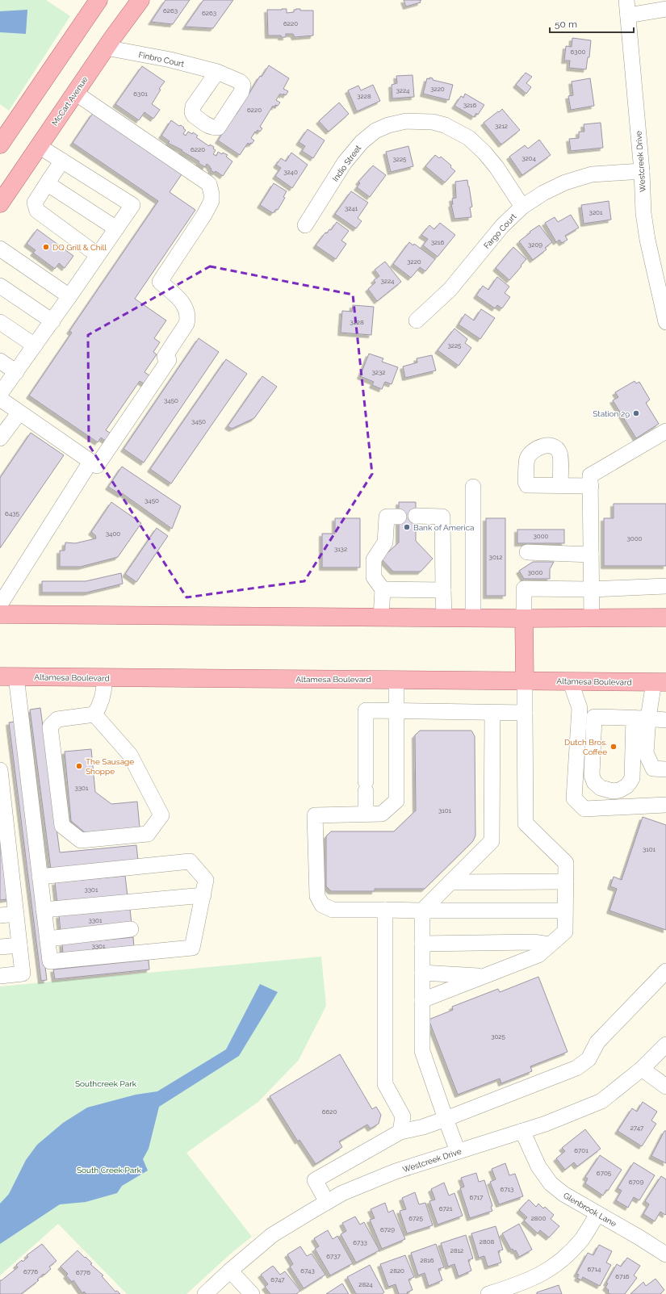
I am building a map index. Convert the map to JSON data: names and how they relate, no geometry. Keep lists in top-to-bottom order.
{
  "streets": {
    "main road": ["McCart Avenue", "Altamesa Boulevard"],
    "street": [
      "Finbro Court",
      "Westcreek Drive",
      "Indio Street",
      "Fargo Court",
      "Glenbrook Lane"
    ]
  },
  "crossings": [
    ["Finbro Court", "McCart Avenue"],
    ["Westcreek Drive", "Fargo Court"],
    ["Westcreek Drive", "Glenbrook Lane"],
    ["Indio Street", "Fargo Court"]
  ],
  "parks": ["Southcreek Park", "South Creek Park"],
  "places": [
    "DQ Grill & Chill",
    "Station 29",
    "Bank of America",
    "Dutch Bros. Coffee",
    "The Sausage Shoppe"
  ],
  "house_numbers": [
    "6263",
    "6263",
    "6220",
    "6300",
    "3220",
    "3224",
    "6301",
    "3228",
    "3216",
    "6220",
    "3212",
    "6220",
    "3204",
    "3225",
    "3240",
    "3241",
    "3201",
    "3216",
    "3209",
    "3220",
    "3224",
    "3228",
    "3225",
    "3232",
    "3450",
    "3450",
    "3450",
    "6435",
    "3400",
    "3000",
    "3000",
    "3132",
    "3012",
    "3000",
    "3301",
    "3101",
    "3101",
    "3301",
    "3301",
    "3301",
    "3025",
    "6620",
    "2747",
    "6701",
    "6705",
    "6709",
    "6713",
    "6717",
    "6721",
    "6725",
    "2800",
    "6729",
    "2808",
    "6733",
    "2812",
    "6737",
    "2816",
    "6714",
    "6743",
    "2820",
    "6776",
    "6776",
    "6716",
    "6747",
    "2824"
  ],
  "scale_bar": "50 m"
}
